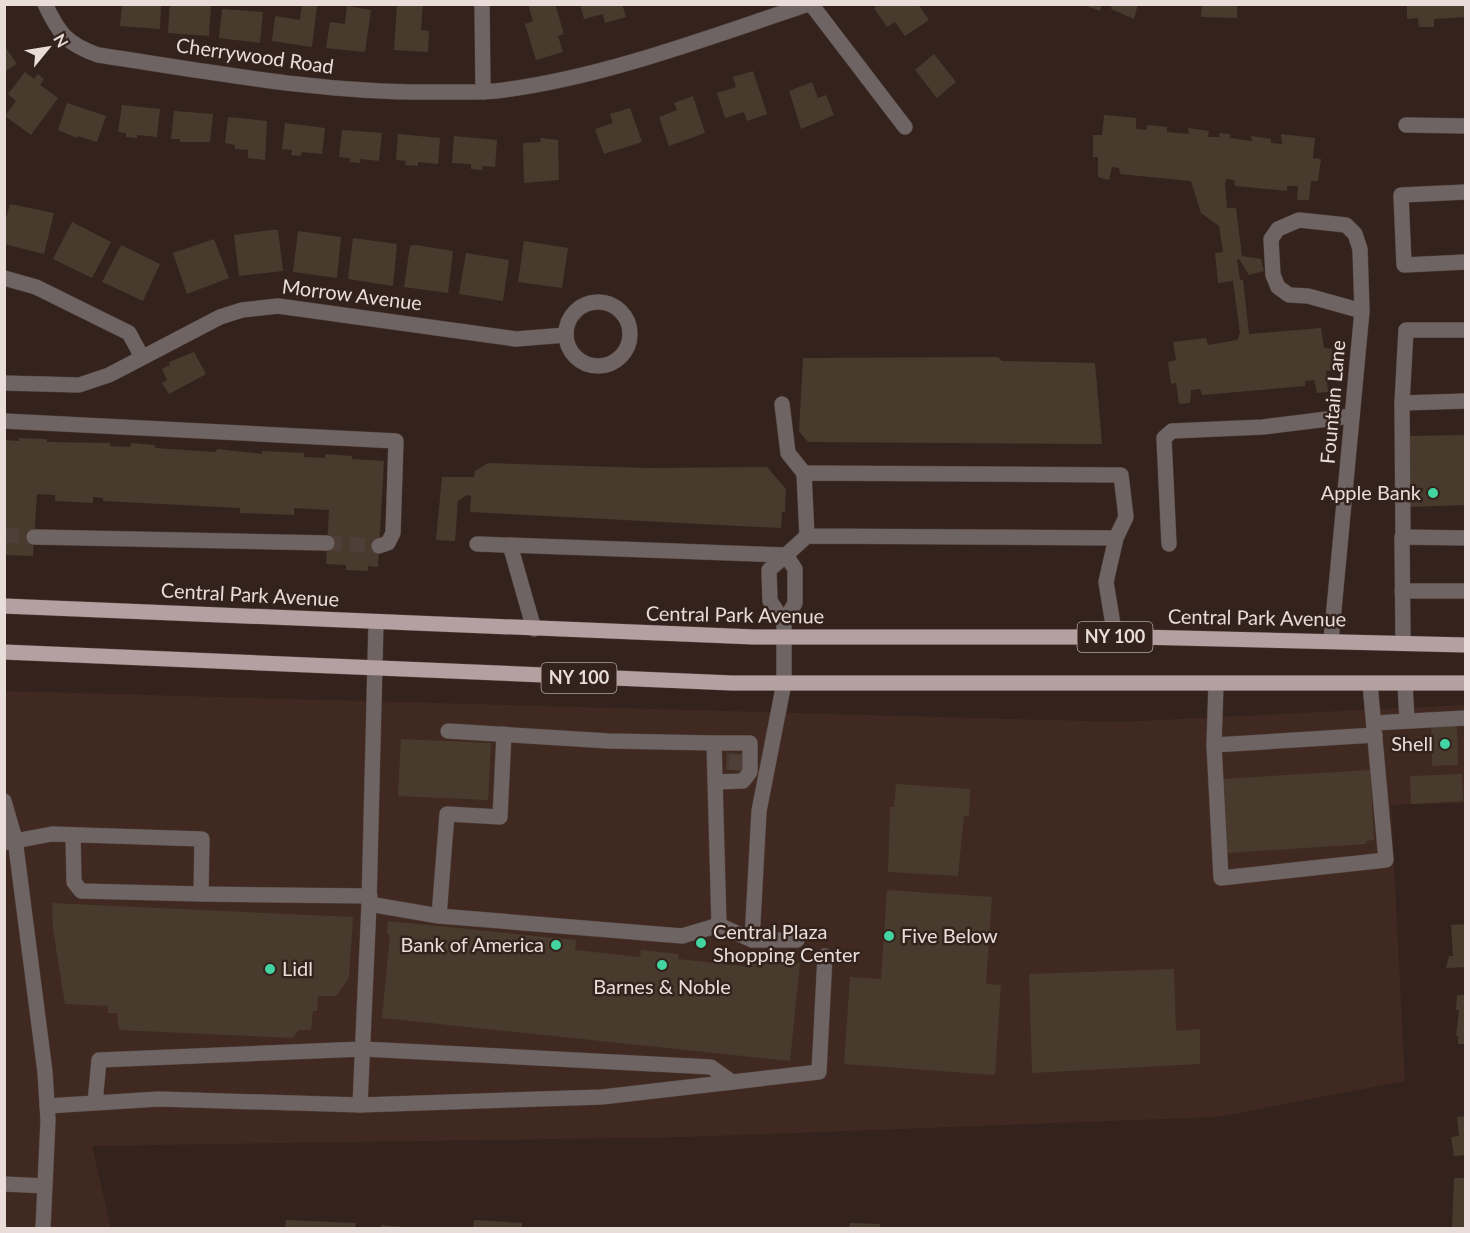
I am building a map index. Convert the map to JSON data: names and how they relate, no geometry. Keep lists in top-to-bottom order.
{
  "streets": {
    "main road": ["Central Park Avenue", "NY 100"],
    "street": ["Cherrywood Road", "Morrow Avenue", "Fountain Lane"]
  },
  "crossings": [
    ["Fountain Lane", "Central Park Avenue"]
  ],
  "places": [
    "Apple Bank",
    "Shell",
    "Five Below",
    "Central Plaza Shopping Center",
    "Bank of America",
    "Barnes & Noble",
    "Lidl"
  ],
  "north": "top right"
}
